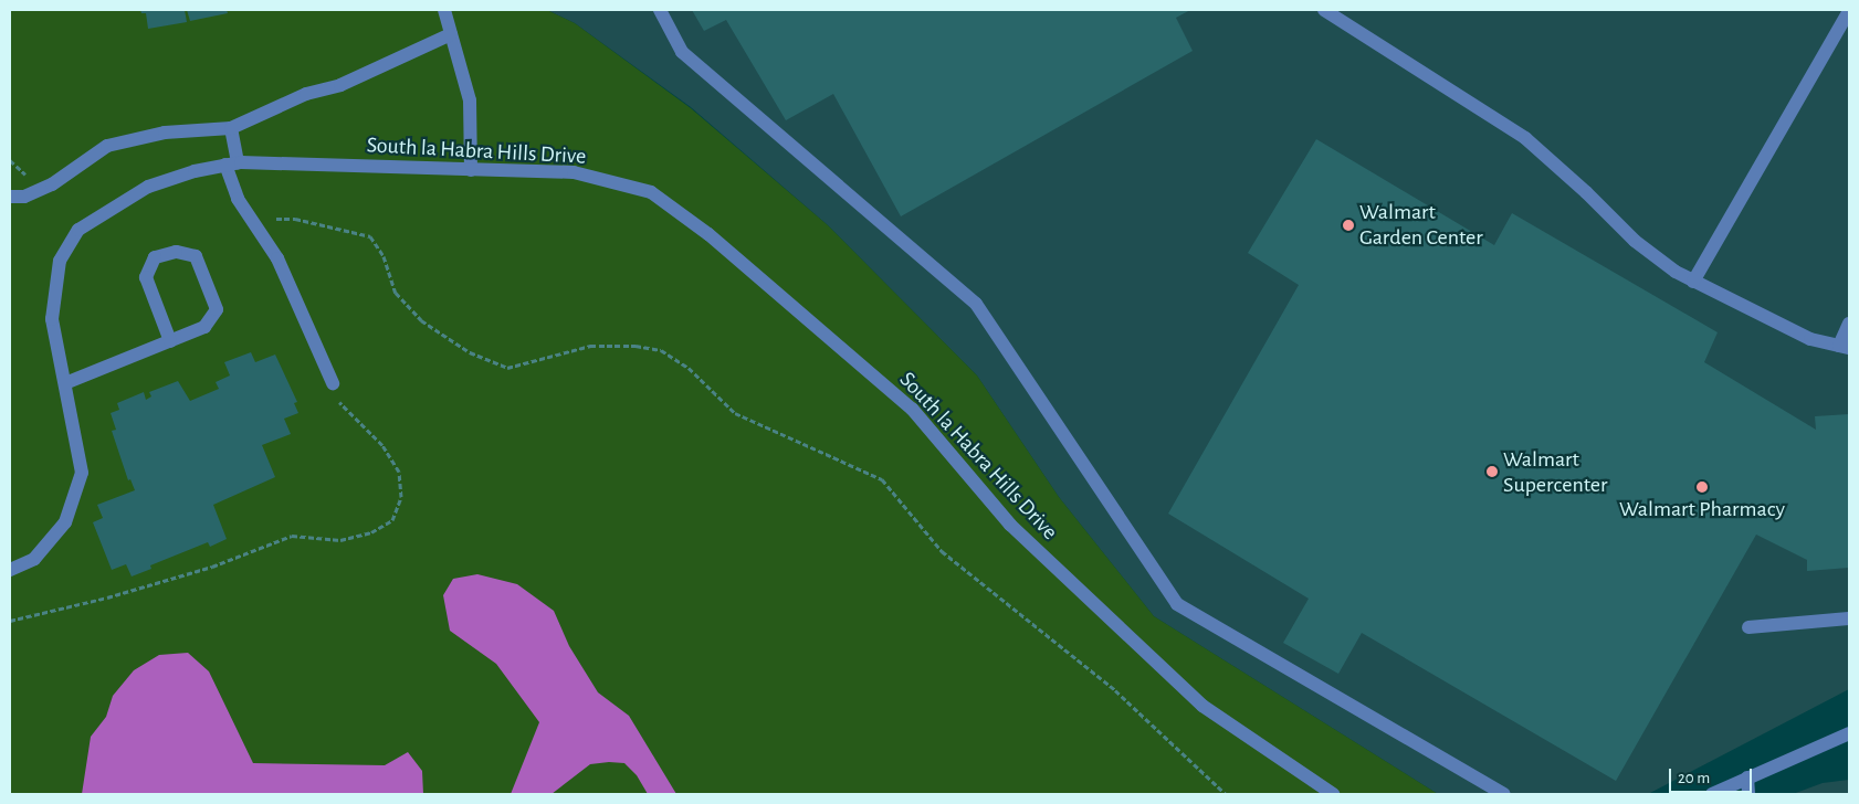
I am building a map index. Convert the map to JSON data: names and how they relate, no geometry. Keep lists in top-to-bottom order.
{
  "streets": {
    "street": ["South la Habra Hills Drive"]
  },
  "places": ["Walmart Garden Center", "Walmart Supercenter", "Walmart Pharmacy"],
  "scale_bar": "20 m"
}
